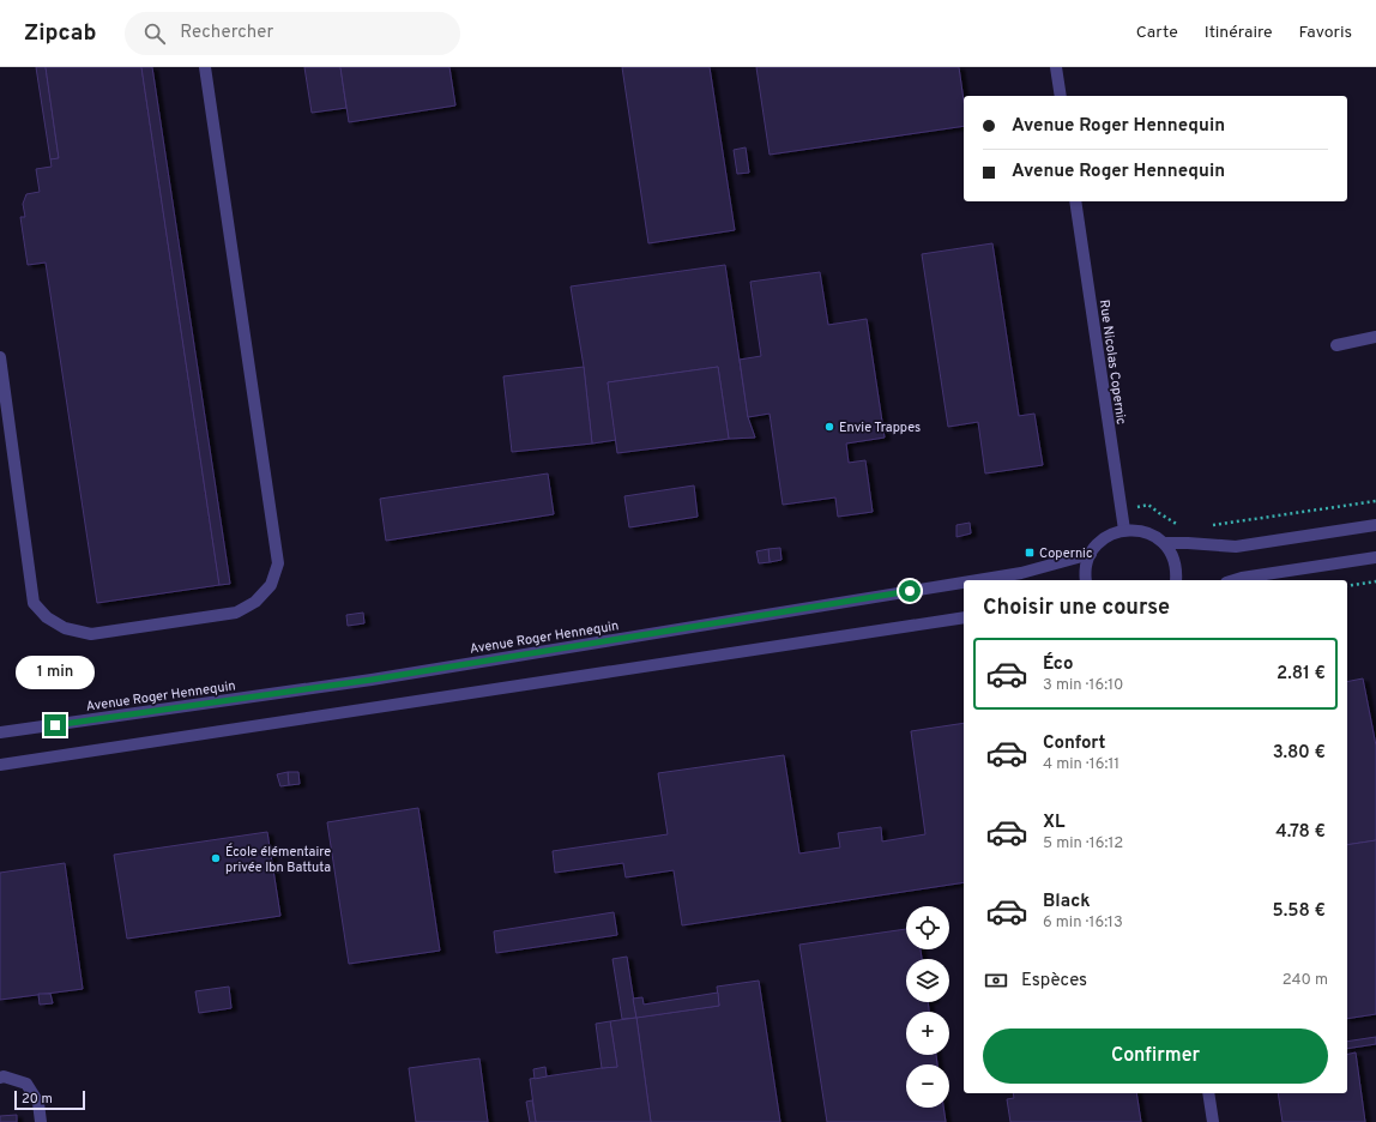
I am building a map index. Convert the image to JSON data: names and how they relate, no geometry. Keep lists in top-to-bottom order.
{
  "streets": {
    "street": ["Rue Nicolas Copernic", "Avenue Roger Hennequin"]
  },
  "places": {
    "other": ["Envie Trappes", "École élémentaire privée Ibn Battuta"],
    "transit": ["Copernic"]
  },
  "scale_bar": "20 m",
  "page": {
    "header": "Zipcab",
    "search": "Rechercher",
    "nav": ["Carte", "Itinéraire", "Favoris"],
    "banner": ["Avenue Roger Hennequin", "Avenue Roger Hennequin"],
    "heading": "Choisir une course",
    "list": [
      {
        "name": "Éco",
        "note": "3 min · 16:10",
        "value": "2.81 €"
      },
      {
        "name": "Confort",
        "note": "4 min · 16:11",
        "value": "3.80 €"
      },
      {
        "name": "XL",
        "note": "5 min · 16:12",
        "value": "4.78 €"
      },
      {
        "name": "Black",
        "note": "6 min · 16:13",
        "value": "5.58 €"
      }
    ],
    "bubble": "1 min",
    "map_buttons": ["+", "−"],
    "pay": ["Espèces", "240 m"],
    "buttons": "Confirmer",
    "scale": "20 m"
  }
}
